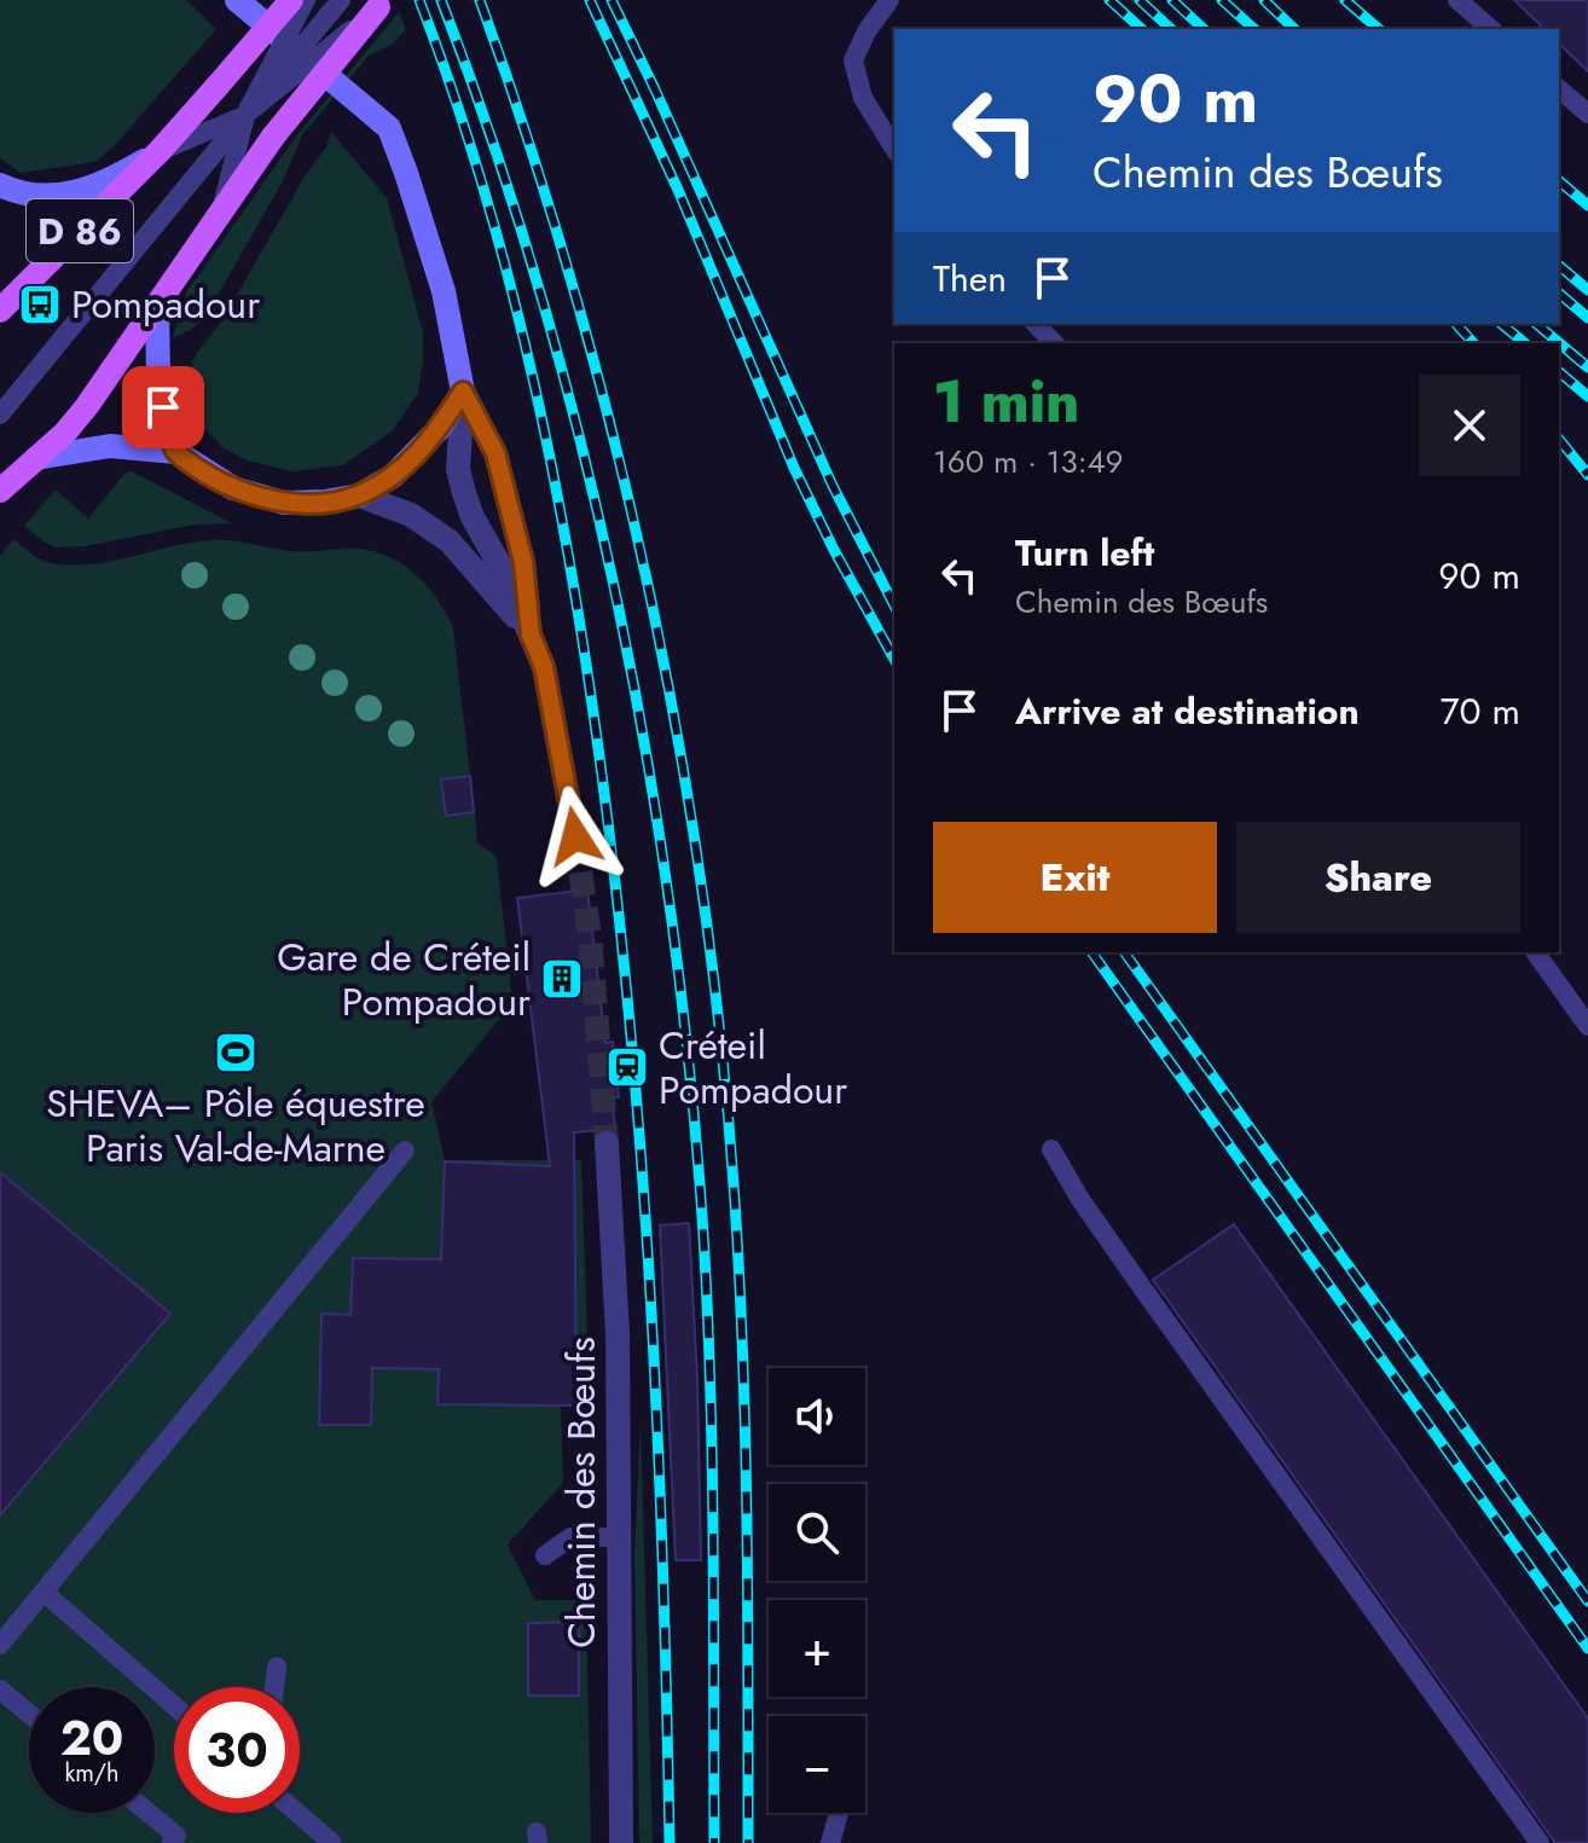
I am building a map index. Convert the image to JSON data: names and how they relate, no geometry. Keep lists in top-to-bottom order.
{
  "streets": {
    "main road": ["D 86"],
    "street": ["Chemin des Bœufs"]
  },
  "places": {
    "bus stop": ["Pompadour"],
    "building": ["Gare de Créteil Pompadour"],
    "sports": ["SHEVA– Pôle équestre Paris Val-de-Marne"],
    "station": ["Créteil Pompadour"]
  },
  "page": {
    "turn": ["90 m", "Chemin des Bœufs"],
    "then": "Then",
    "heading": ["1 min", "160 m · 13:49"],
    "list": [
      {
        "name": "Turn left",
        "note": "Chemin des Bœufs",
        "value": "90 m"
      },
      {
        "name": "Arrive at destination",
        "value": "70 m"
      }
    ],
    "buttons": ["Exit", "Share"],
    "map_buttons": ["+", "−"],
    "speed": "20 km/h",
    "limit": "30"
  }
}
